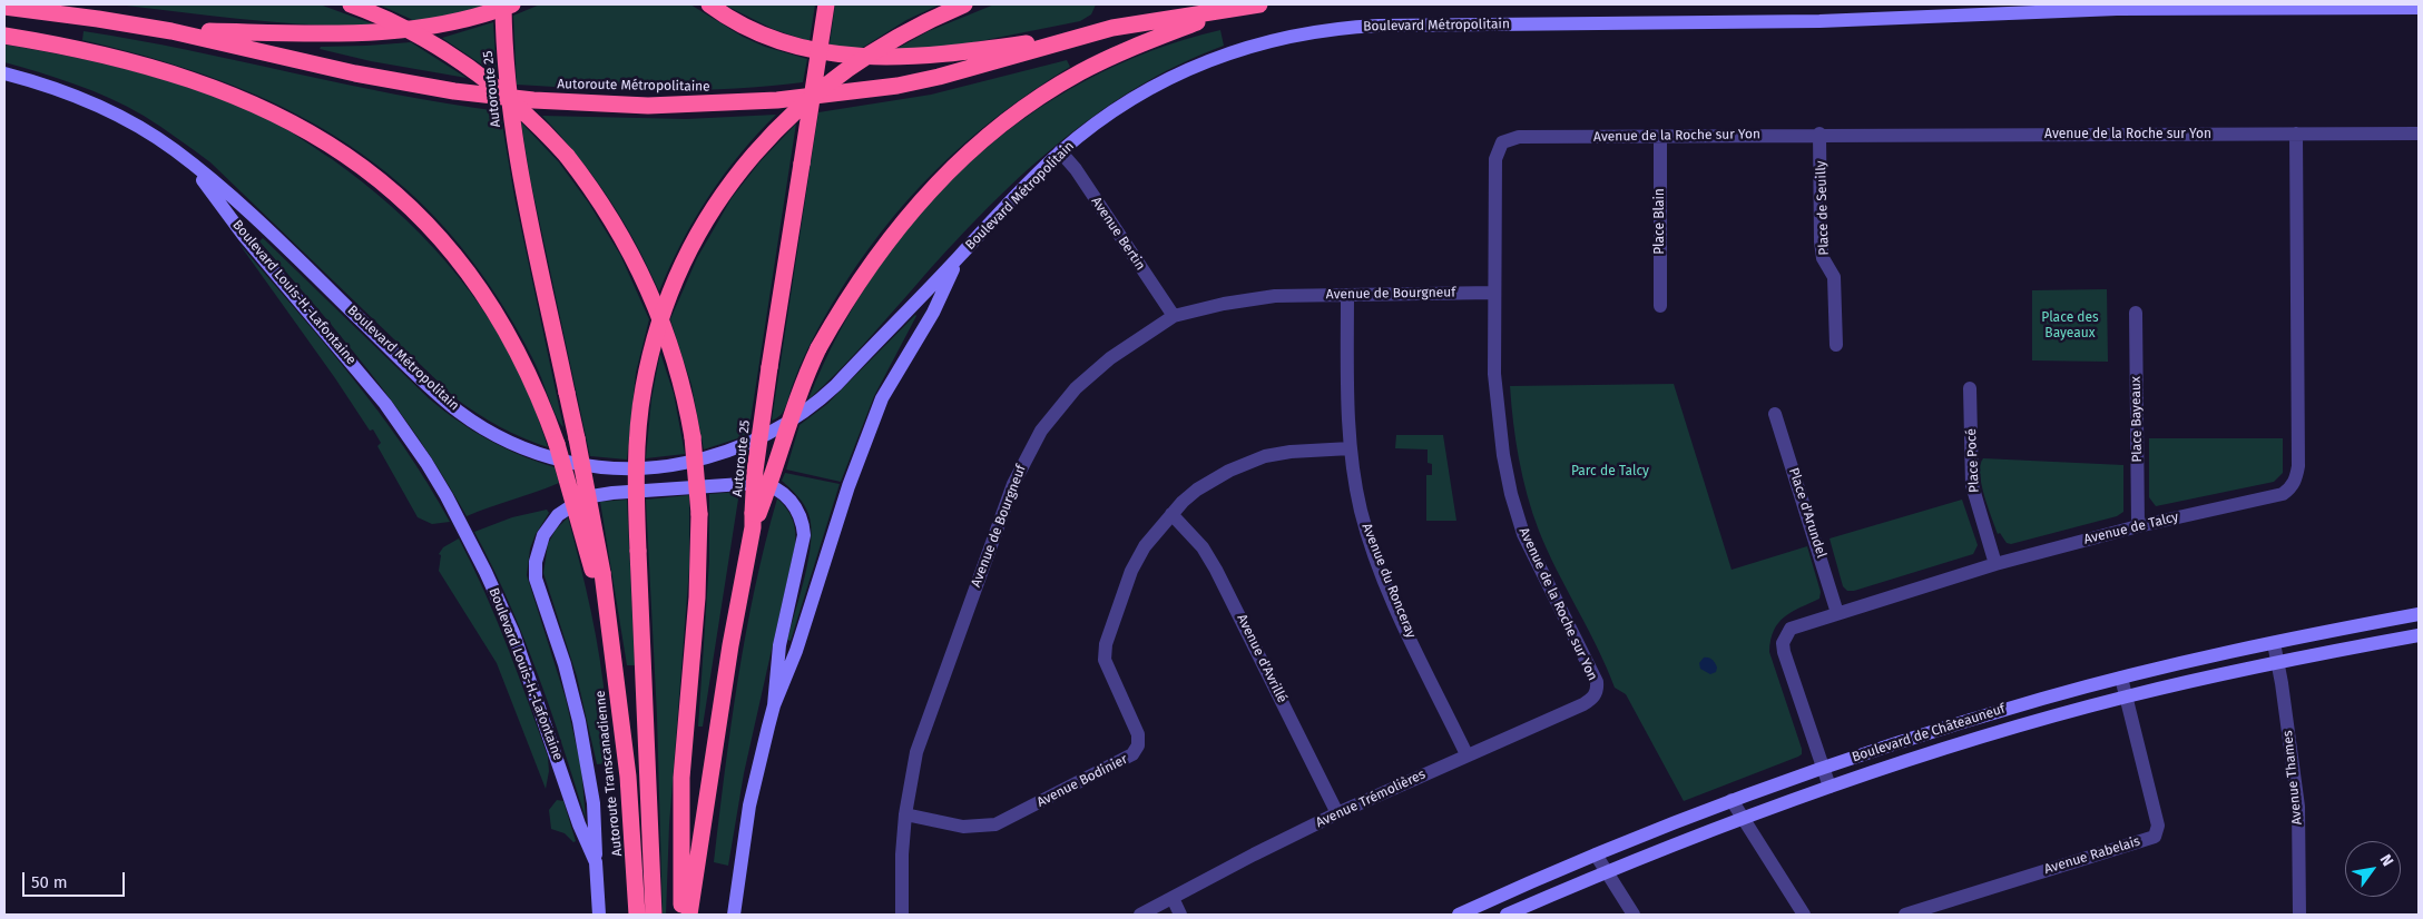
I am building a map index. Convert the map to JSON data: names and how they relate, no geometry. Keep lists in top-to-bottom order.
{
  "streets": {
    "highway": ["Autoroute Métropolitaine", "Autoroute 25", "Autoroute Transcanadienne"],
    "main road": ["Boulevard Métropolitain", "Boulevard Louis-H.-Lafontaine", "Boulevard de Châteauneuf"],
    "street": [
      "Avenue de la Roche sur Yon",
      "Place de Seuilly",
      "Place Blain",
      "Avenue Bertin",
      "Avenue de Bourgneuf",
      "Place Bayeaux",
      "Place Pocé",
      "Place d'Arundel",
      "Avenue de Talcy",
      "Avenue du Ronceray",
      "Avenue d'Avrillé",
      "Avenue Thames",
      "Avenue Bodinier",
      "Avenue Trémolières",
      "Avenue Rabelais"
    ]
  },
  "crossings": [
    ["Boulevard Métropolitain", "Avenue Bertin"],
    ["Boulevard Métropolitain", "Boulevard Louis-H.-Lafontaine"],
    ["Autoroute 25", "Autoroute Transcanadienne"],
    ["Avenue de la Roche sur Yon", "Place de Seuilly"],
    ["Avenue de la Roche sur Yon", "Place Blain"],
    ["Avenue de la Roche sur Yon", "Avenue de Bourgneuf"],
    ["Avenue de la Roche sur Yon", "Avenue de Talcy"],
    ["Avenue de la Roche sur Yon", "Avenue Trémolières"],
    ["Avenue Bertin", "Avenue de Bourgneuf"],
    ["Avenue de Bourgneuf", "Avenue du Ronceray"],
    ["Avenue de Bourgneuf", "Avenue Bodinier"],
    ["Place Bayeaux", "Avenue de Talcy"],
    ["Place Pocé", "Avenue de Talcy"],
    ["Place d'Arundel", "Avenue de Talcy"],
    ["Avenue de Talcy", "Boulevard de Châteauneuf"],
    ["Avenue du Ronceray", "Avenue Bodinier"],
    ["Avenue du Ronceray", "Avenue Trémolières"],
    ["Avenue d'Avrillé", "Avenue Bodinier"],
    ["Avenue d'Avrillé", "Avenue Trémolières"],
    ["Boulevard de Châteauneuf", "Avenue Thames"],
    ["Boulevard de Châteauneuf", "Avenue Rabelais"]
  ],
  "parks": ["Place des Bayeaux", "Parc de Talcy"],
  "scale_bar": "50 m",
  "north": "top right"
}
